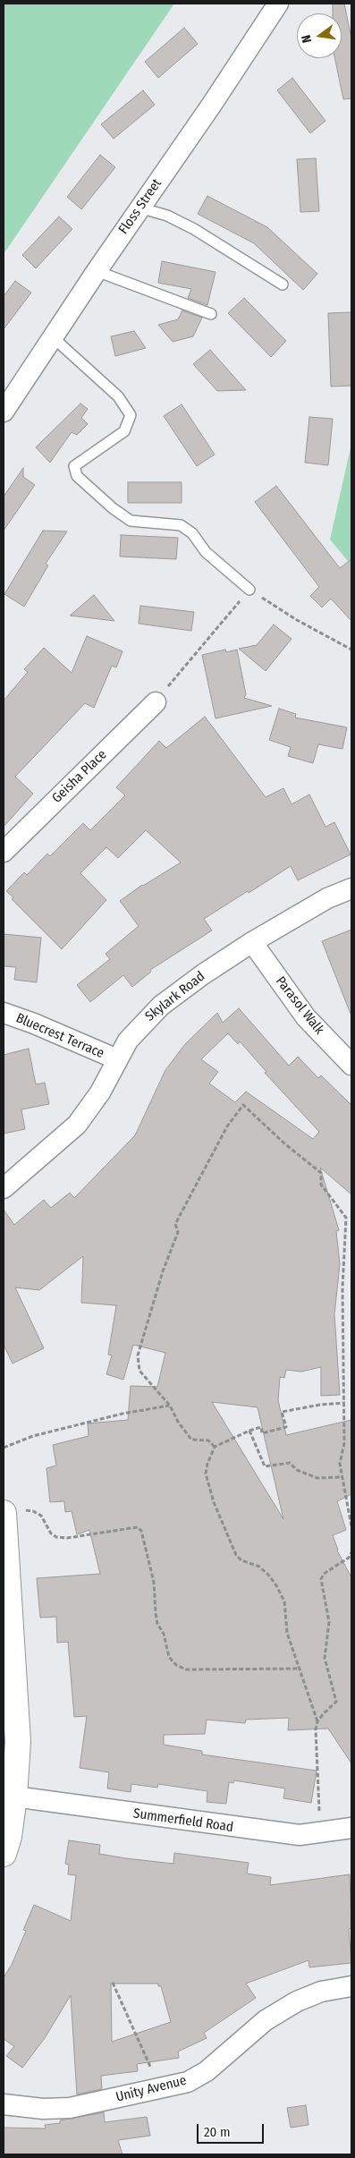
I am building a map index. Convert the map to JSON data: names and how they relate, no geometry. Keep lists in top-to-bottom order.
{
  "streets": {
    "street": [
      "Floss Street",
      "Geisha Place",
      "Skylark Road",
      "Parasol Walk",
      "Bluecrest Terrace",
      "Summerfield Road",
      "Unity Avenue"
    ]
  },
  "crossings": [
    ["Skylark Road", "Parasol Walk"],
    ["Skylark Road", "Bluecrest Terrace"]
  ],
  "scale_bar": "20 m",
  "north": "left"
}
